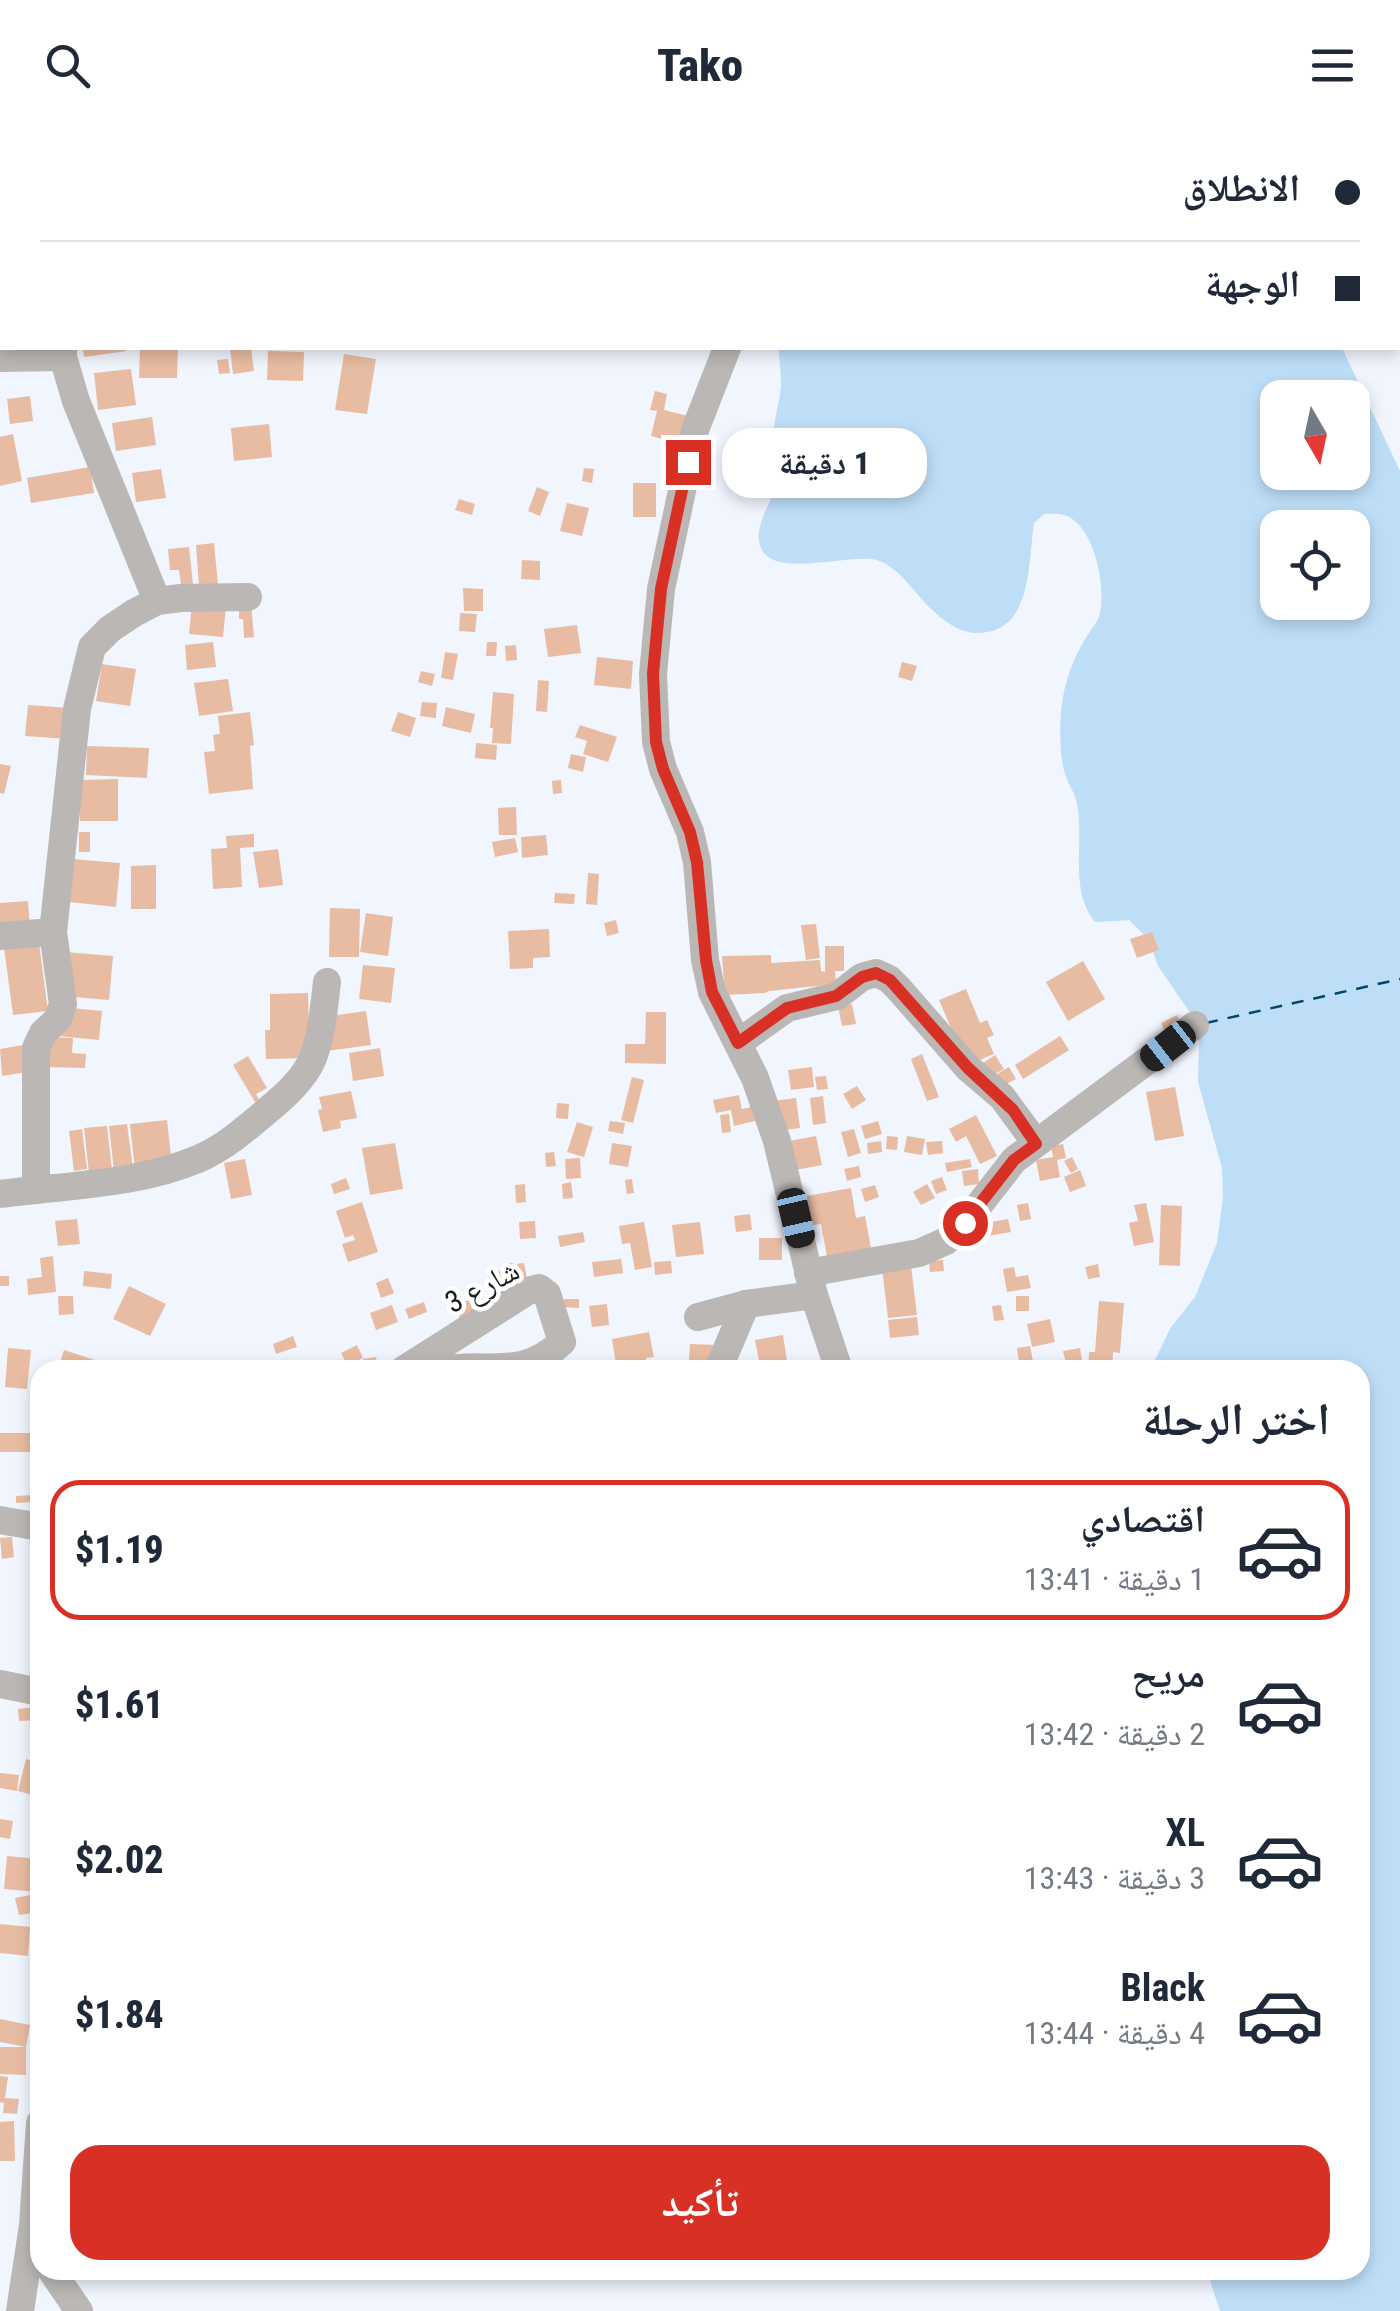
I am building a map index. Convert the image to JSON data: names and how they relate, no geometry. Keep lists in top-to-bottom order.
{
  "streets": {
    "street": ["شارع 3"]
  },
  "north": "bottom",
  "page": {
    "header": "Tako",
    "banner": ["الانطلاق", "الوجهة"],
    "bubble": "1 دقيقة",
    "heading": "اختر الرحلة",
    "list": [
      {
        "name": "اقتصادي",
        "note": "1 دقيقة · 13:41",
        "value": "$1.19"
      },
      {
        "name": "مريح",
        "note": "2 دقيقة · 13:42",
        "value": "$1.61"
      },
      {
        "name": "XL",
        "note": "3 دقيقة · 13:43",
        "value": "$2.02"
      },
      {
        "name": "Black",
        "note": "4 دقيقة · 13:44",
        "value": "$1.84"
      }
    ],
    "buttons": "تأكيد"
  }
}
